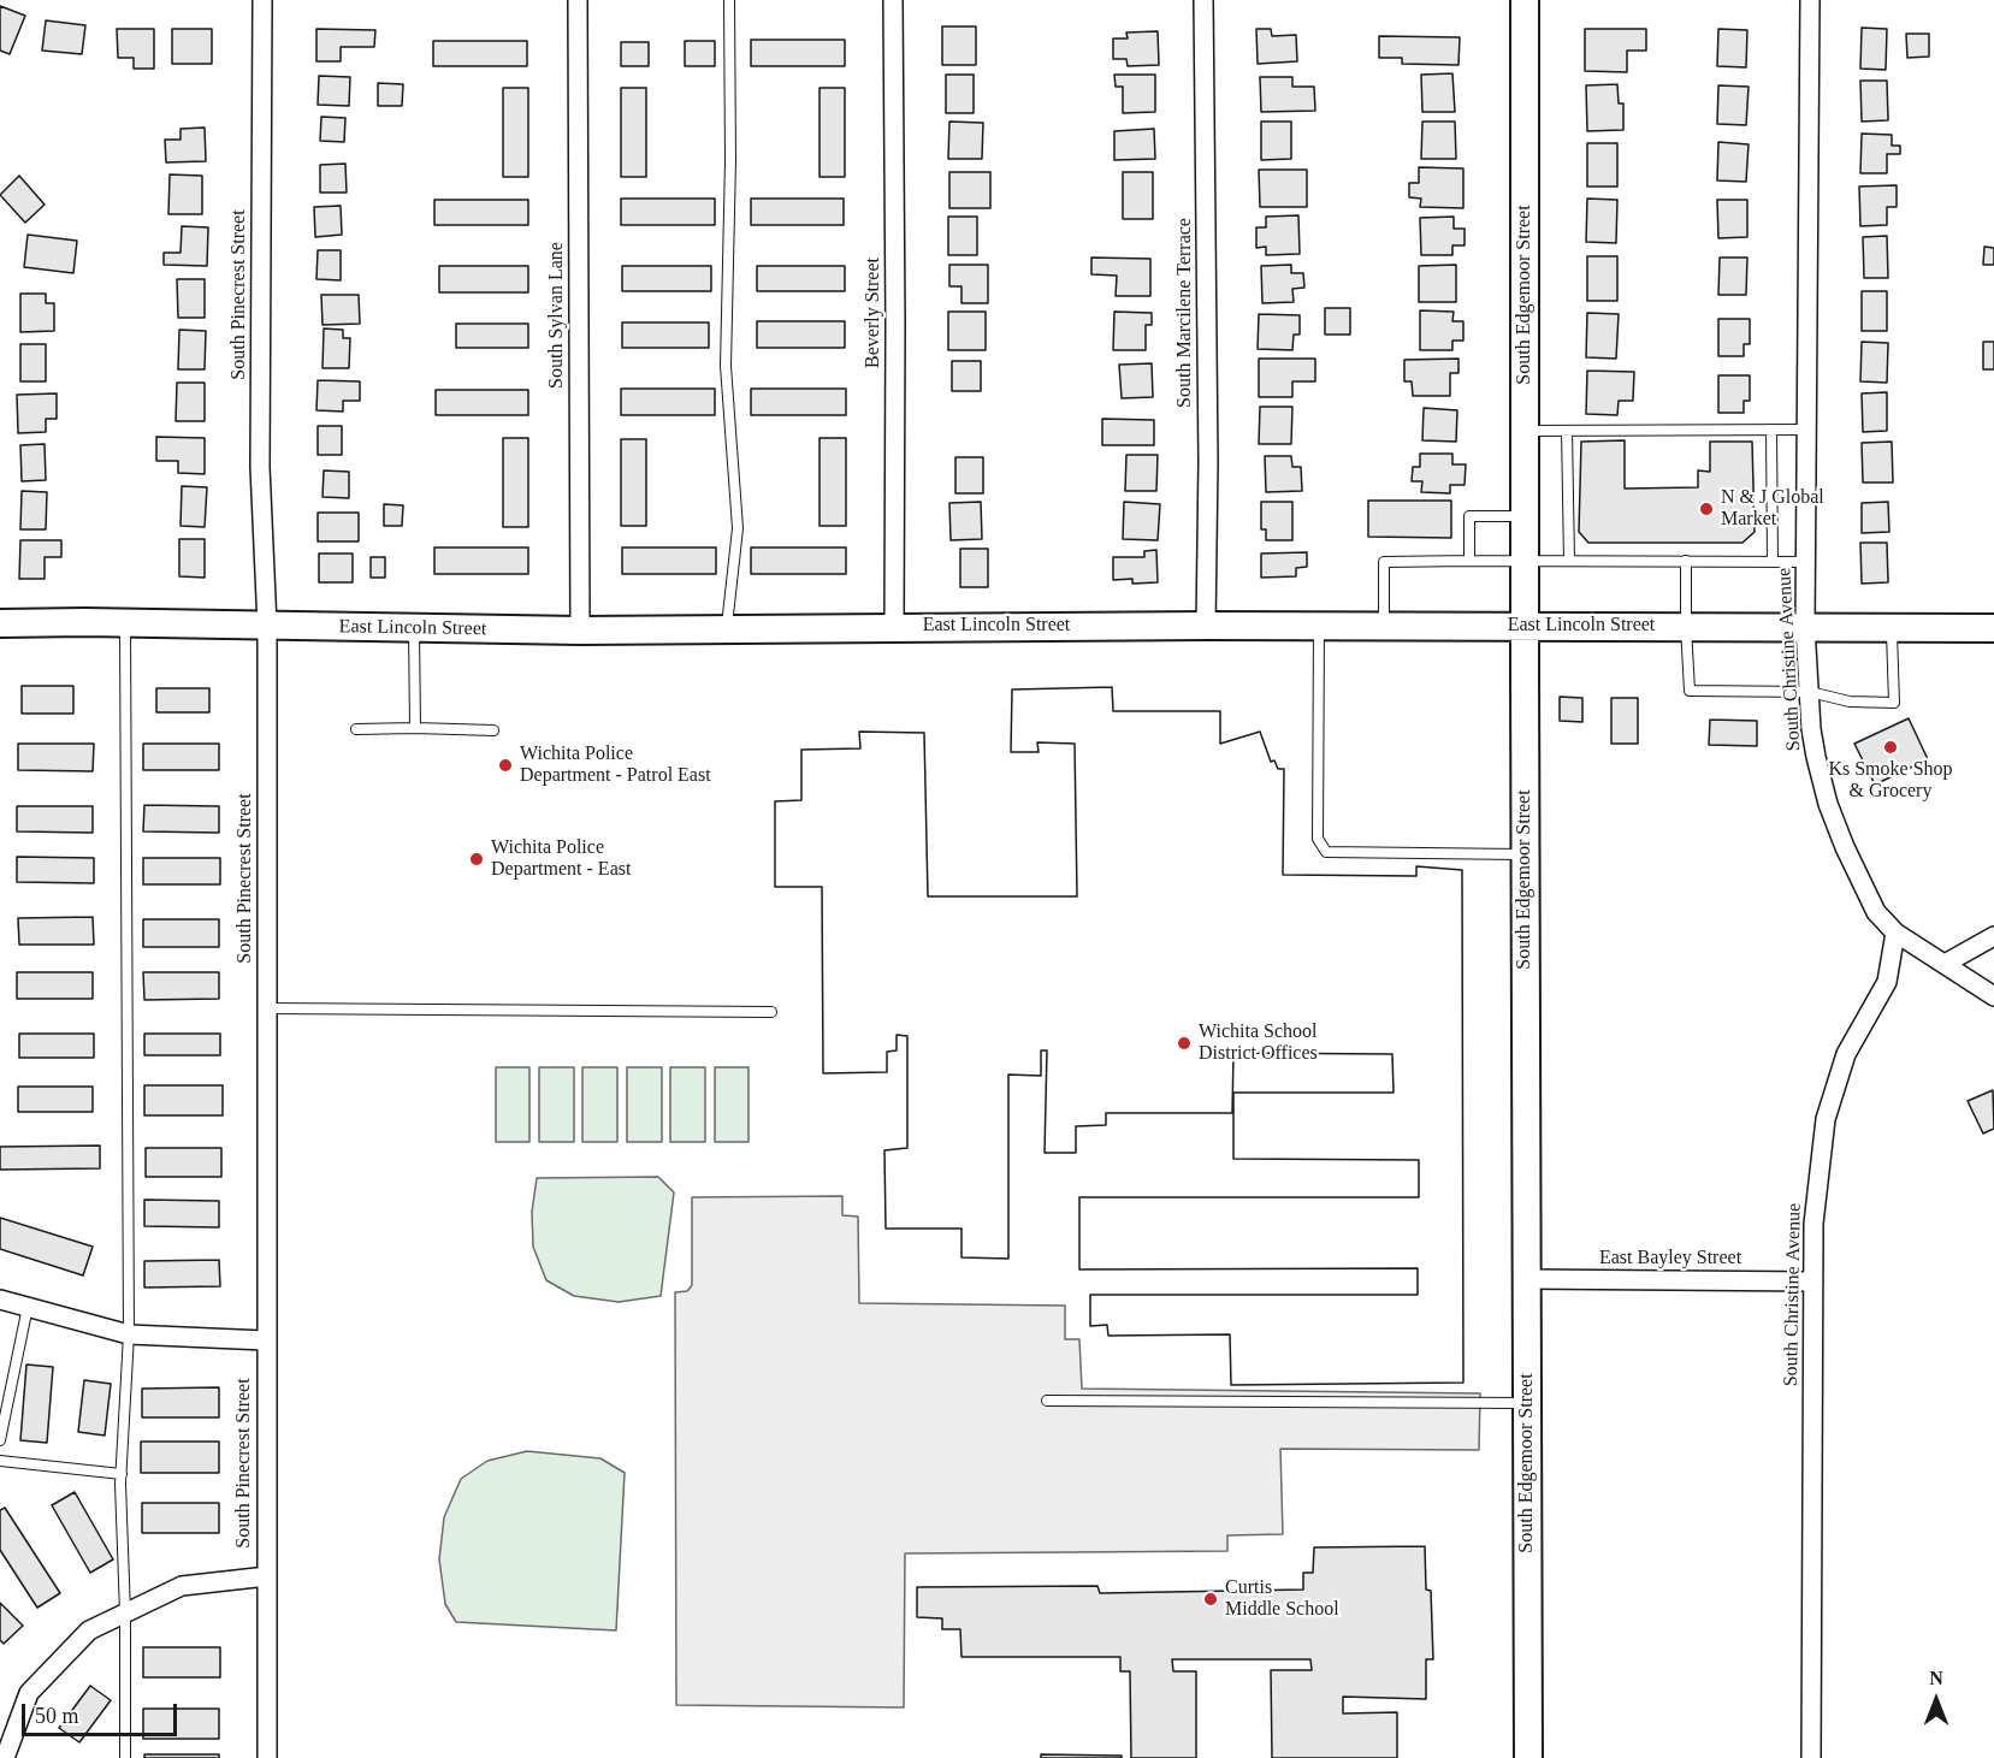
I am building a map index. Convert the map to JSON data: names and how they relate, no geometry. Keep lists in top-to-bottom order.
{
  "streets": {
    "street": [
      "South Pinecrest Street",
      "South Edgemoor Street",
      "Beverly Street",
      "South Marcilene Terrace",
      "South Sylvan Lane",
      "East Lincoln Street",
      "South Christine Avenue",
      "East Bayley Street"
    ]
  },
  "crossings": [
    ["South Pinecrest Street", "East Lincoln Street"],
    ["South Edgemoor Street", "East Lincoln Street"],
    ["South Edgemoor Street", "East Bayley Street"],
    ["Beverly Street", "East Lincoln Street"],
    ["South Marcilene Terrace", "East Lincoln Street"],
    ["South Sylvan Lane", "East Lincoln Street"],
    ["East Lincoln Street", "South Christine Avenue"],
    ["South Christine Avenue", "East Bayley Street"]
  ],
  "places": [
    "N & J Global Market",
    "Ks Smoke Shop & Grocery",
    "Wichita Police Department - Patrol East",
    "Wichita Police Department - East",
    "Wichita School District Offices",
    "Curtis Middle School"
  ],
  "scale_bar": "50 m",
  "north": "top"
}
